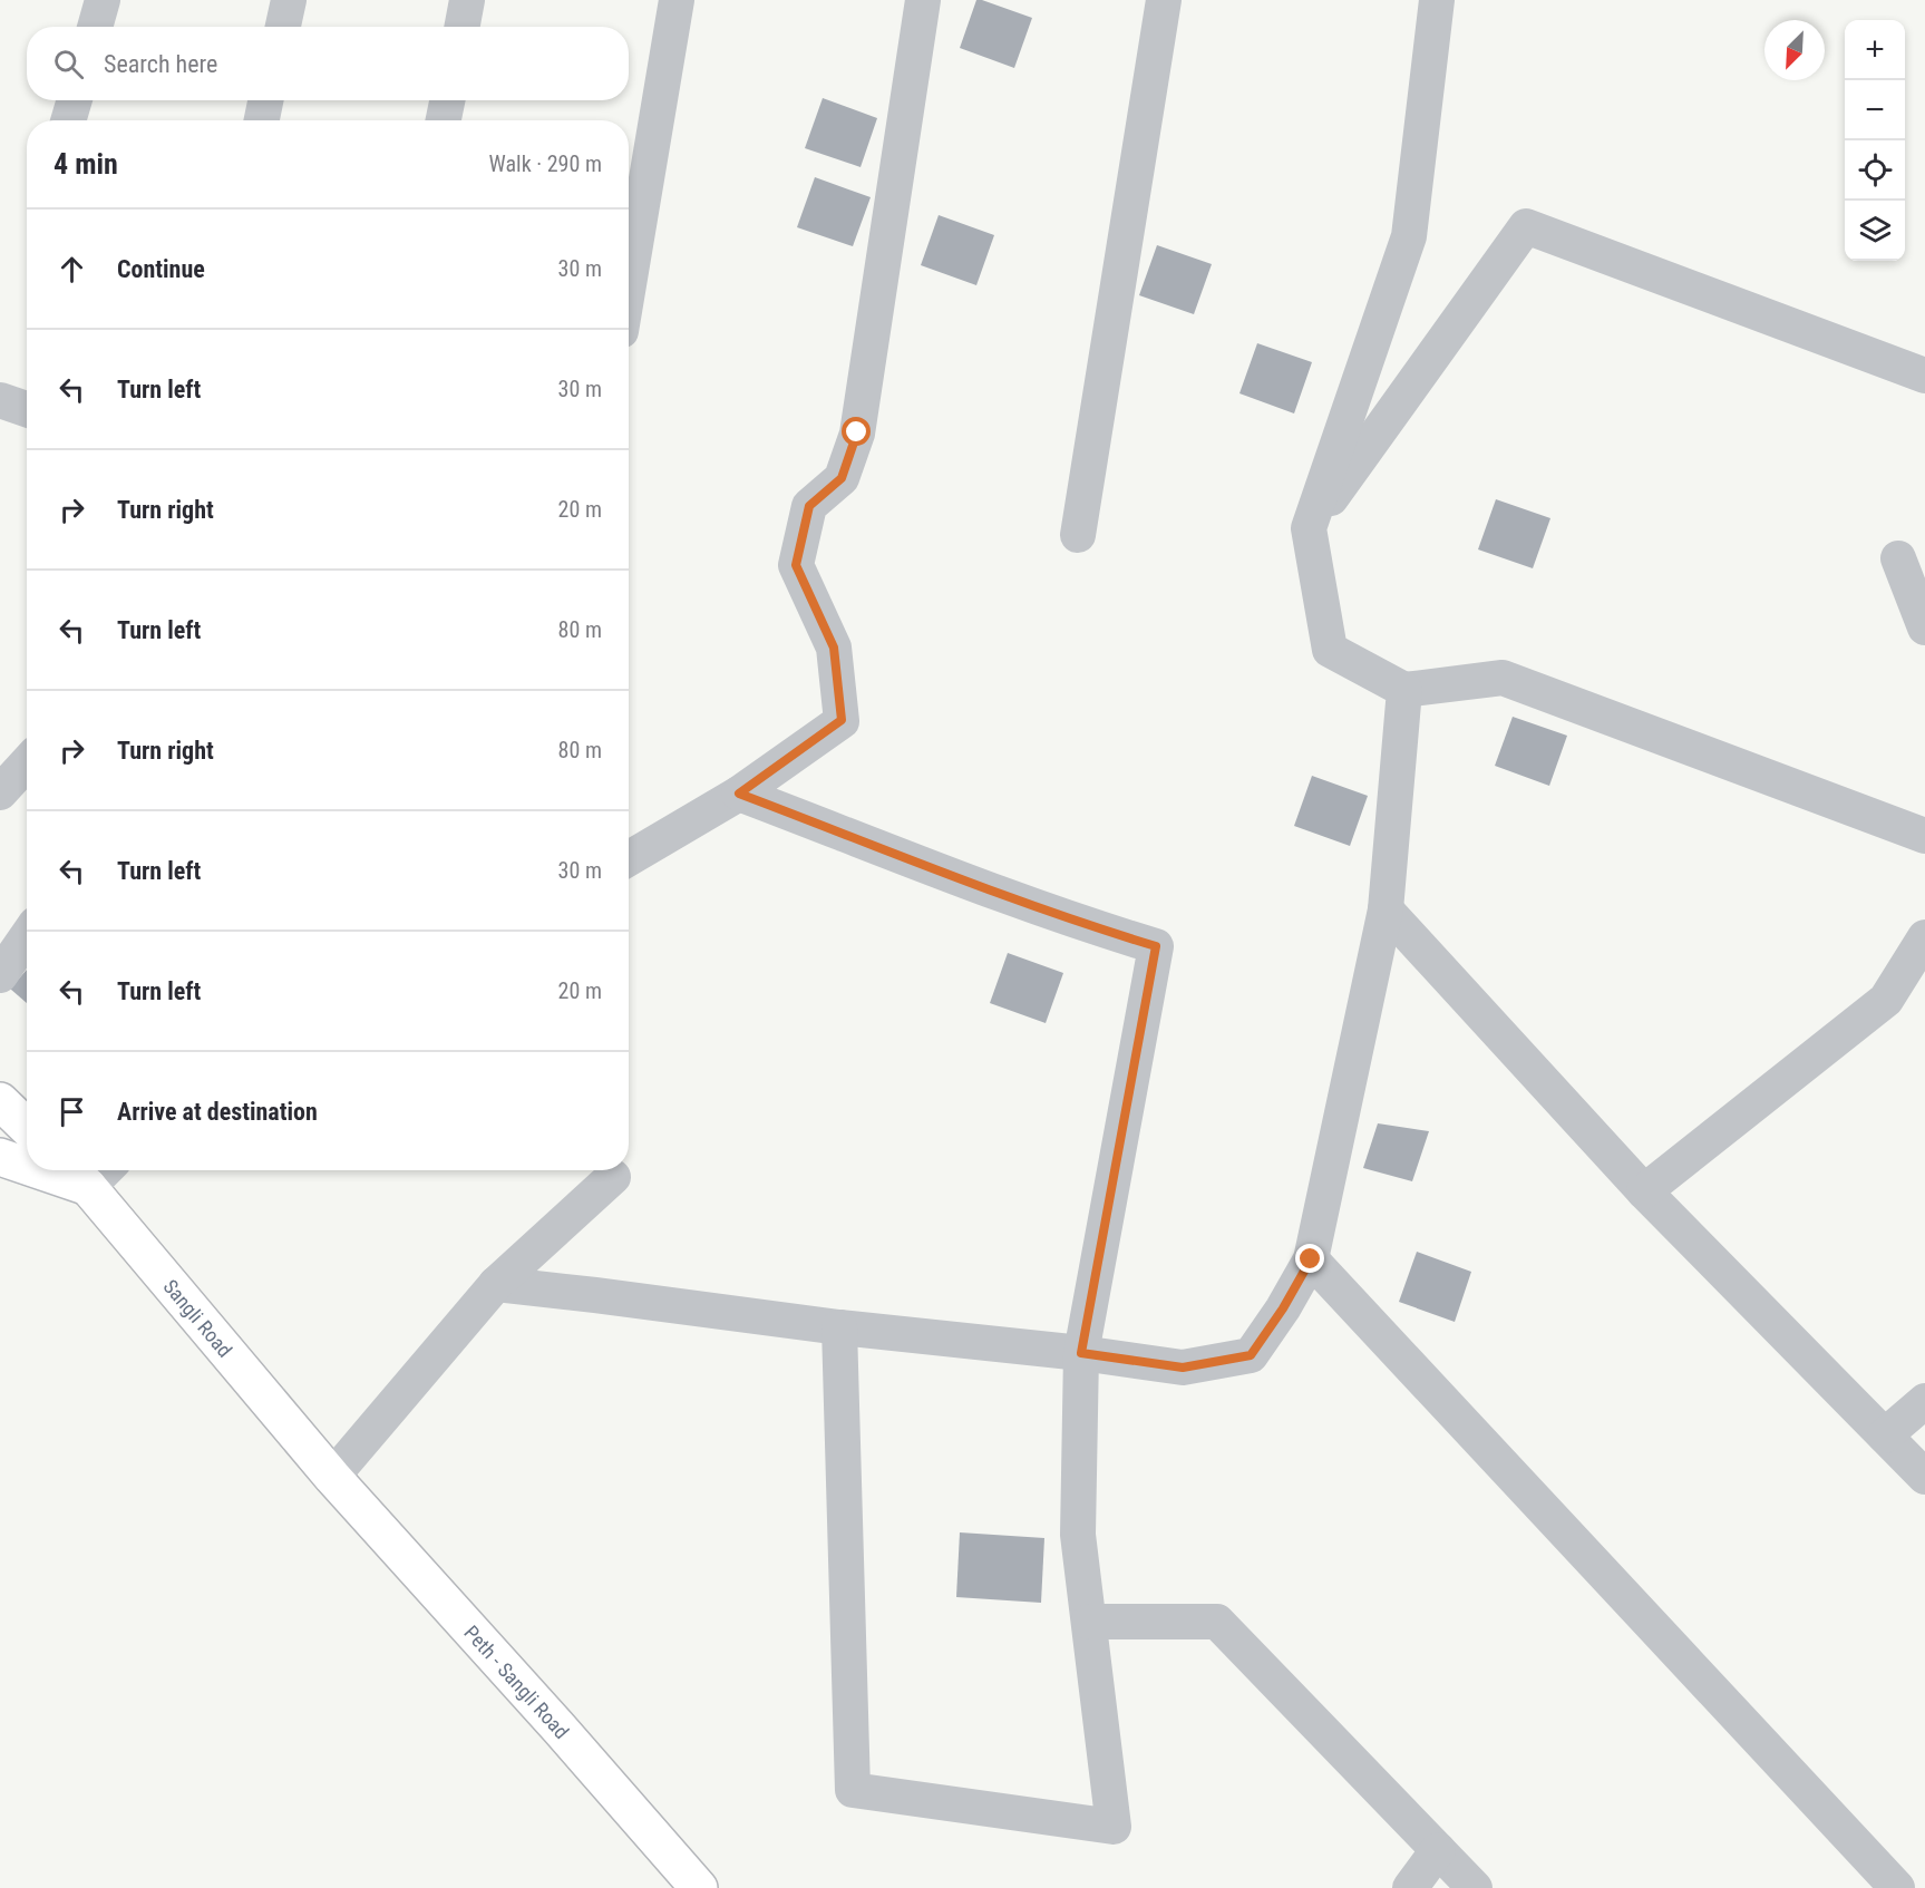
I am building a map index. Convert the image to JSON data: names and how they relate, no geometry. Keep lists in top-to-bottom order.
{
  "streets": {
    "main road": ["Sangli Road", "Peth - Sangli Road"]
  },
  "crossings": [
    ["Sangli Road", "Peth - Sangli Road"]
  ],
  "north": "bottom left",
  "page": {
    "map_buttons": ["+", "−"],
    "search": "Search here",
    "heading": ["4 min", "Walk · 290 m"],
    "list": [
      ["Continue", "30 m"],
      ["Turn left", "30 m"],
      ["Turn right", "20 m"],
      ["Turn left", "80 m"],
      ["Turn right", "80 m"],
      ["Turn left", "30 m"],
      ["Turn left", "20 m"],
      "Arrive at destination"
    ]
  }
}
